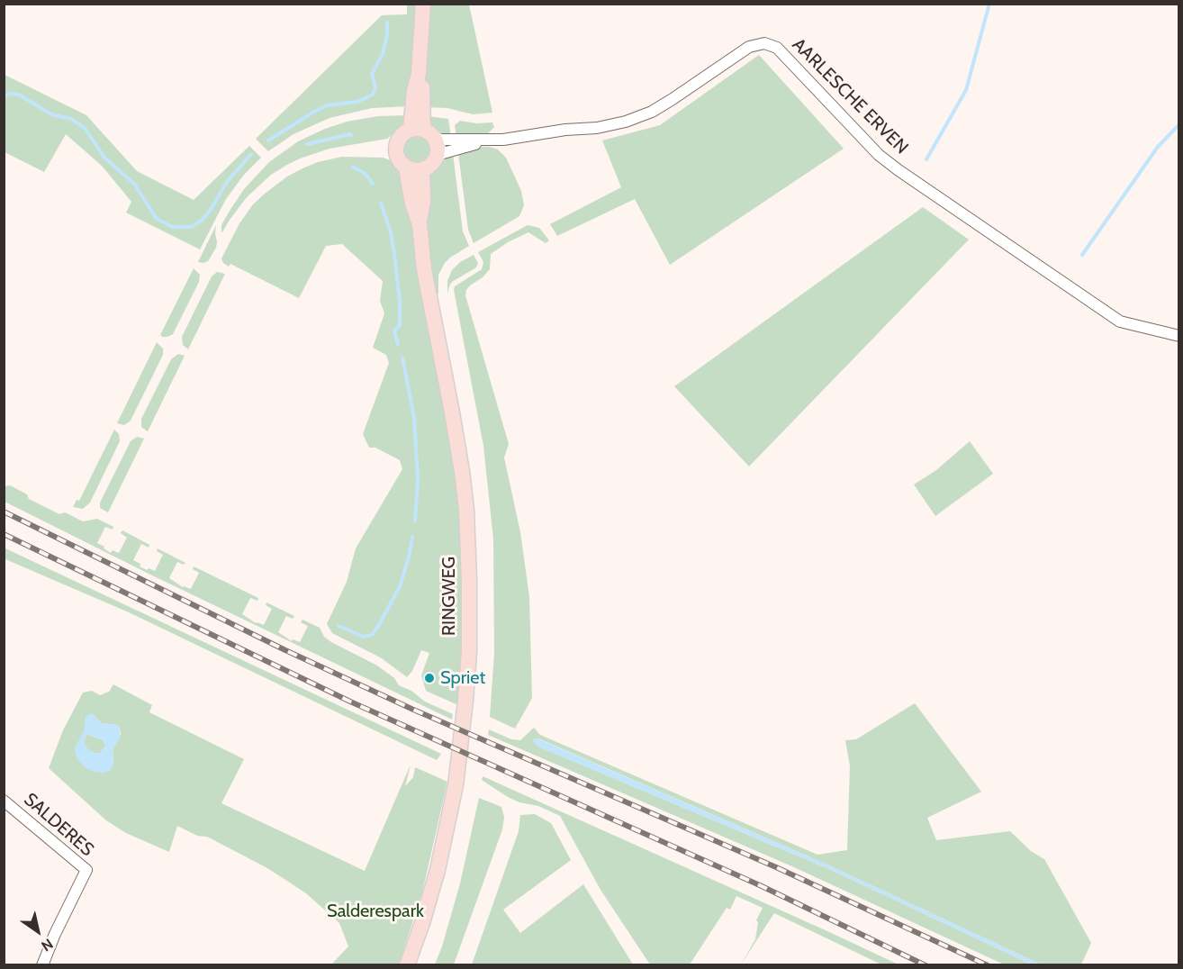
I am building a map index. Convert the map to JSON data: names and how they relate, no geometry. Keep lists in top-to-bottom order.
{
  "streets": {
    "main road": ["RINGWEG"],
    "street": ["AARLESCHE ERVEN", "SALDERES"]
  },
  "crossings": [
    ["AARLESCHE ERVEN", "RINGWEG"]
  ],
  "parks": ["Salderespark"],
  "places": ["Spriet"],
  "north": "bottom right"
}
